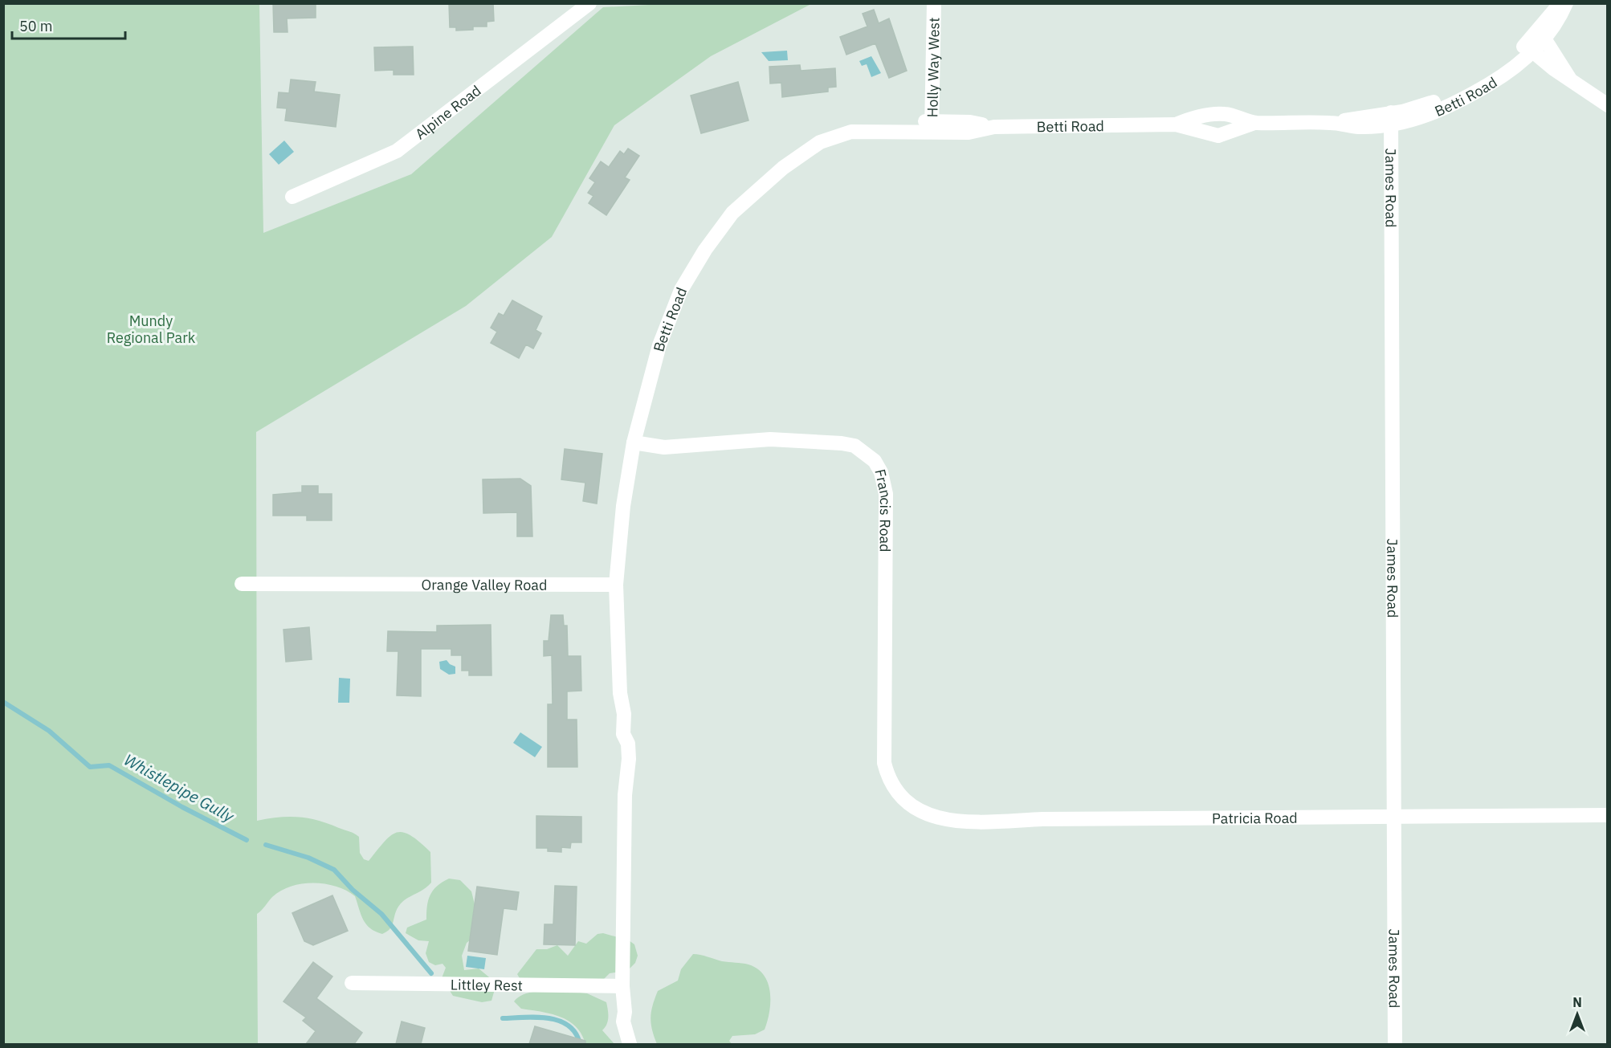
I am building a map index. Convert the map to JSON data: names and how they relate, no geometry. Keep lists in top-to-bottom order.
{
  "streets": {
    "street": [
      "Holly Way West",
      "Betti Road",
      "Alpine Road",
      "James Road",
      "Francis Road",
      "Orange Valley Road",
      "Patricia Road",
      "Littley Rest"
    ]
  },
  "crossings": [
    ["Holly Way West", "Betti Road"],
    ["Betti Road", "James Road"],
    ["Betti Road", "Francis Road"],
    ["Betti Road", "Orange Valley Road"],
    ["James Road", "Patricia Road"],
    ["Francis Road", "Patricia Road"]
  ],
  "water": ["Whistlepipe Gully"],
  "parks": ["Mundy Regional Park"],
  "scale_bar": "50 m",
  "north": "top"
}
